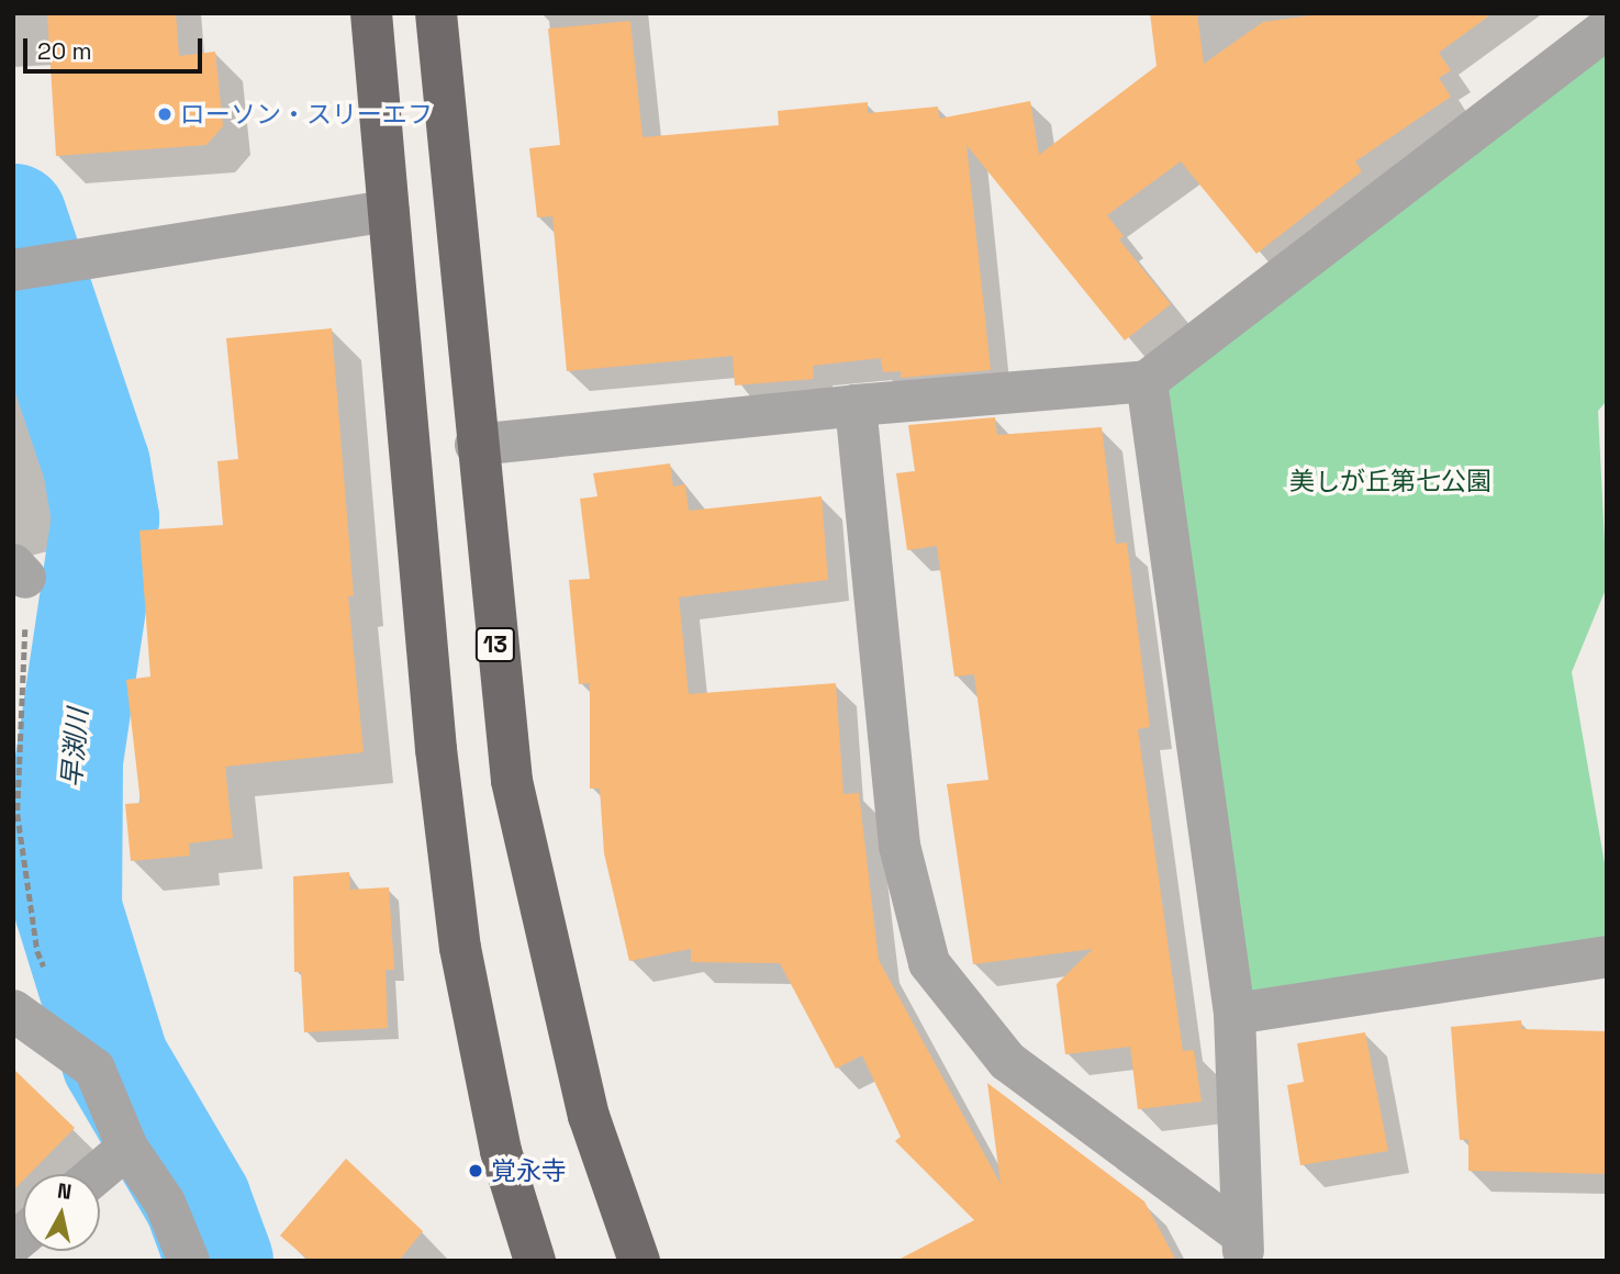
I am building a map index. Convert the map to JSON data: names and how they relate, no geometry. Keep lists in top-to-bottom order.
{
  "streets": {
    "main road": ["13"]
  },
  "water": ["早渕川"],
  "parks": ["美しが丘第七公園"],
  "places": ["ローソン・スリーエフ", "覚永寺"],
  "scale_bar": "20 m",
  "north": "top"
}
